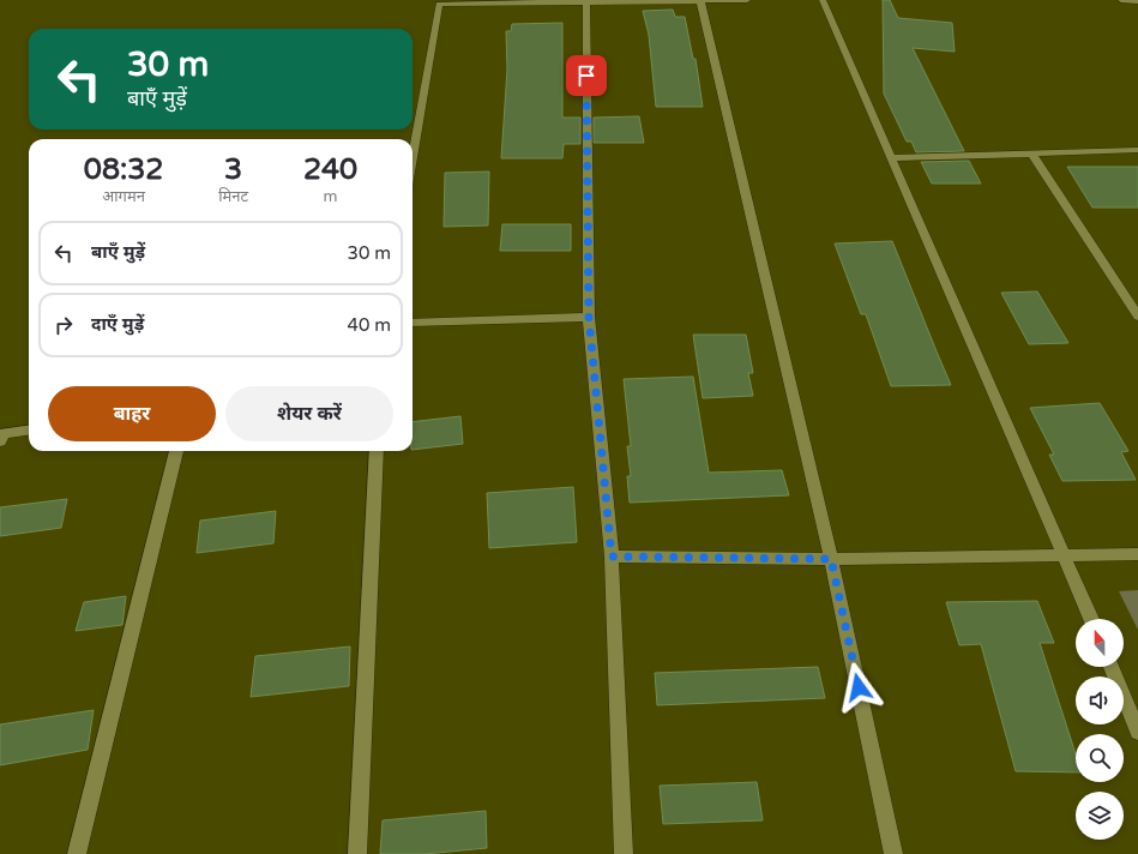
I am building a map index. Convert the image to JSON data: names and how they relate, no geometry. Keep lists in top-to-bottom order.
{
  "north": "top",
  "page": {
    "turn": ["30 m", "बाएँ मुड़ें"],
    "eta": [
      "08:32",
      "आगमन",
      "3",
      "मिनट",
      "240",
      "m"
    ],
    "list": [
      {
        "name": "बाएँ मुड़ें",
        "value": "30 m"
      },
      {
        "name": "दाएँ मुड़ें",
        "value": "40 m"
      }
    ],
    "buttons": ["बाहर", "शेयर करें"]
  }
}
